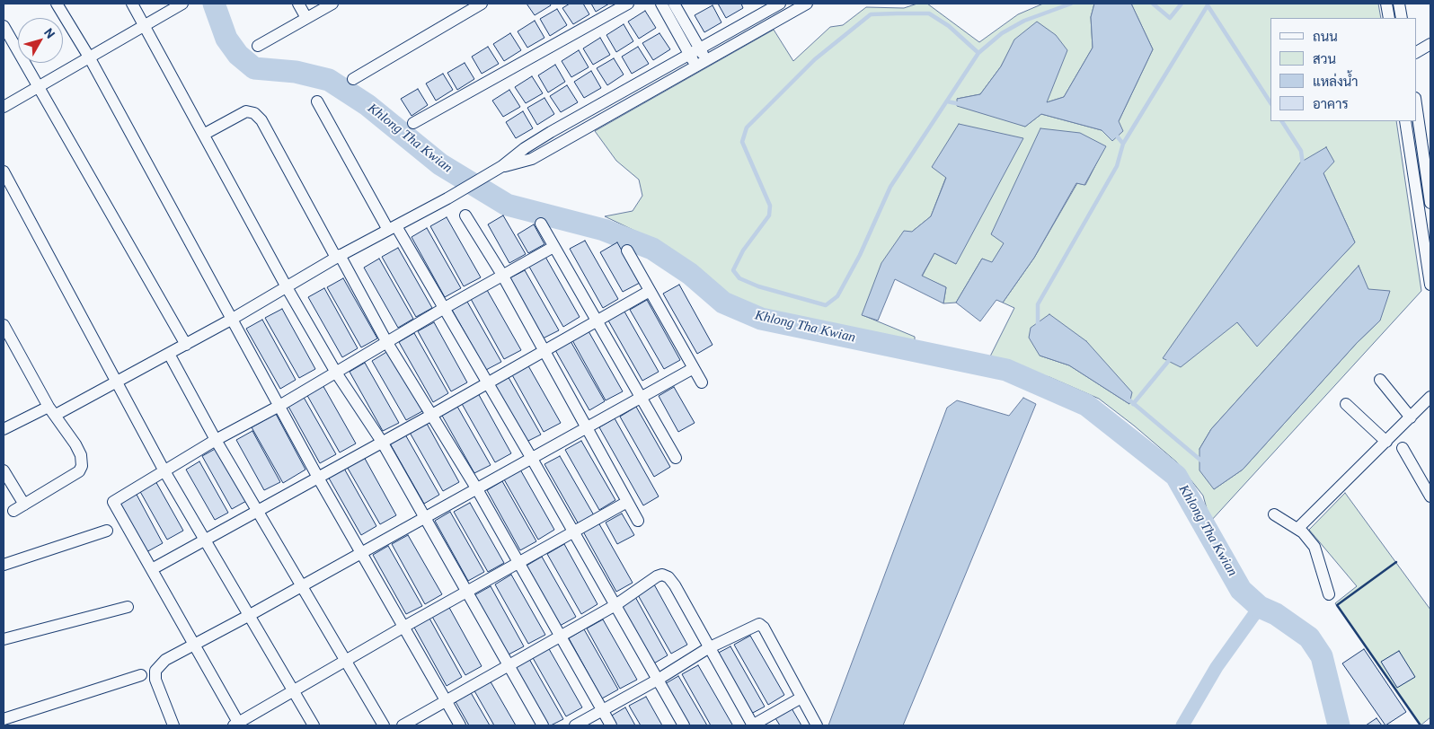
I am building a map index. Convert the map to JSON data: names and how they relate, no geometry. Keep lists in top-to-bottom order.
{
  "water": ["Khlong Tha Kwian"],
  "legend": [
    "ถนน",
    "สวน",
    "แหล่งน้ำ",
    "อาคาร"
  ],
  "north": "top right"
}
